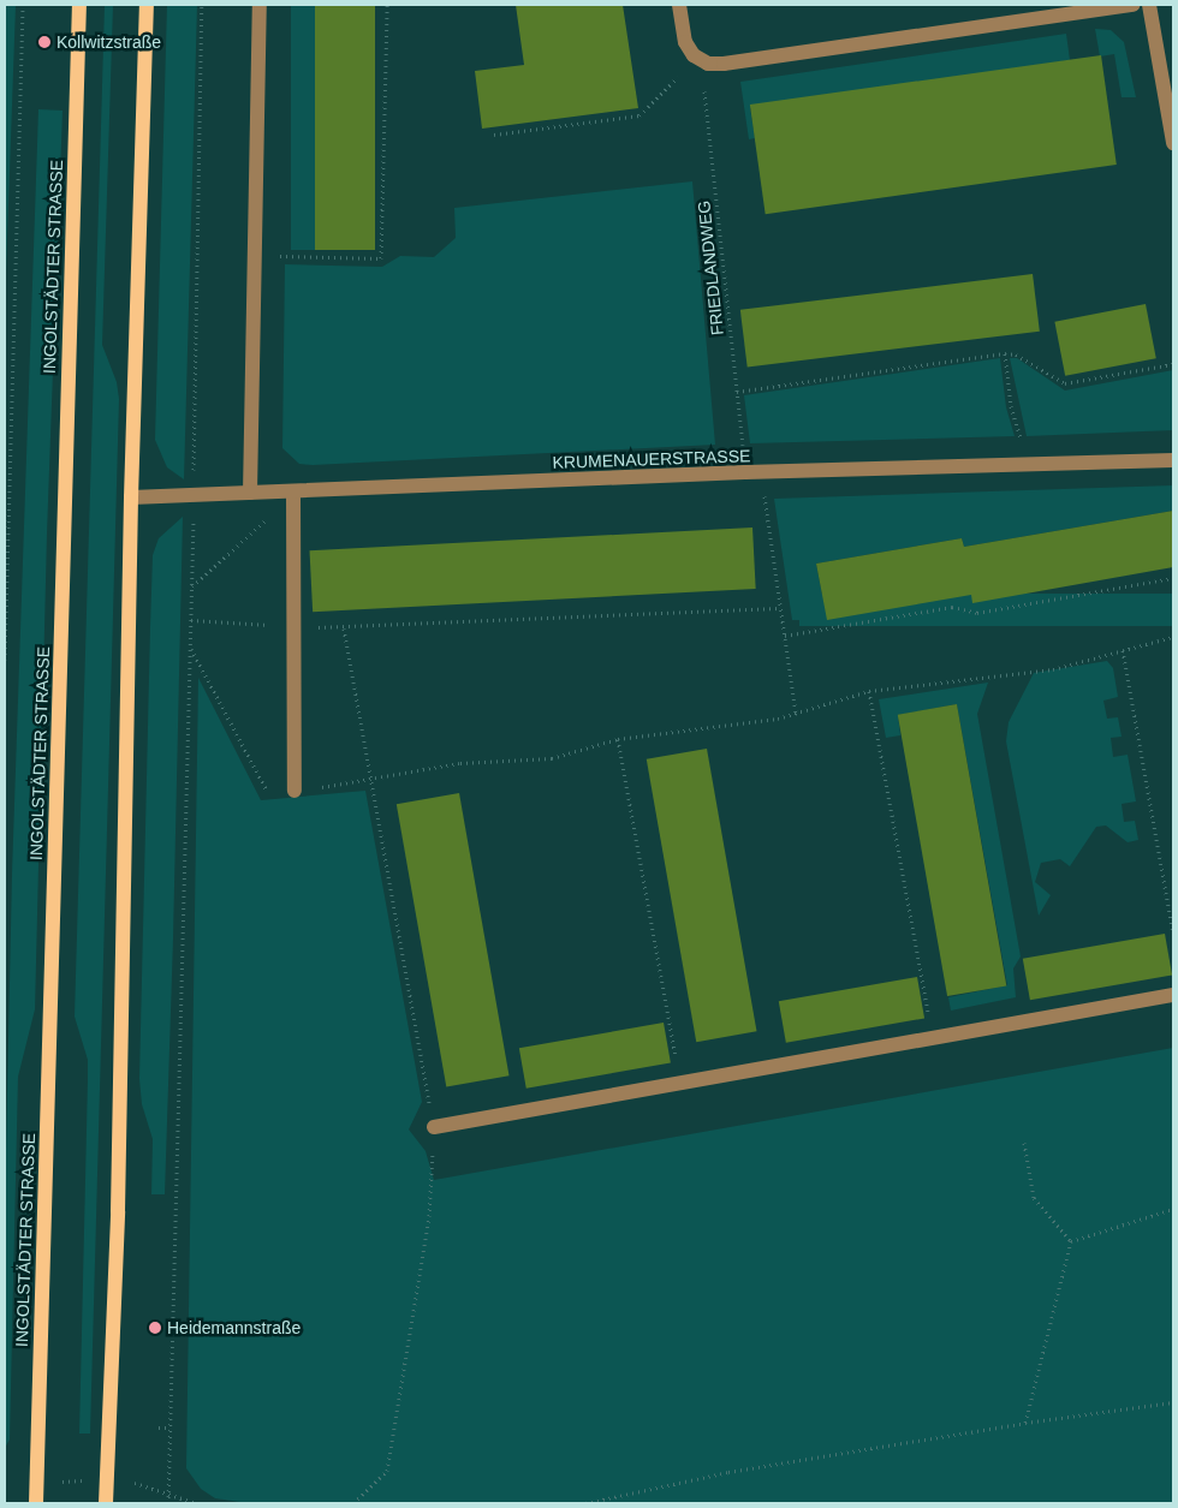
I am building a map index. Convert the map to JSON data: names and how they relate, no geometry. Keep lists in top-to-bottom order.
{
  "streets": {
    "main road": ["INGOLSTÄDTER STRASSE"],
    "street": ["KRUMENAUERSTRASSE"],
    "path": ["FRIEDLANDWEG"]
  },
  "crossings": [
    ["FRIEDLANDWEG", "KRUMENAUERSTRASSE"]
  ],
  "places": ["Kollwitzstraße", "Heidemannstraße"]
}
